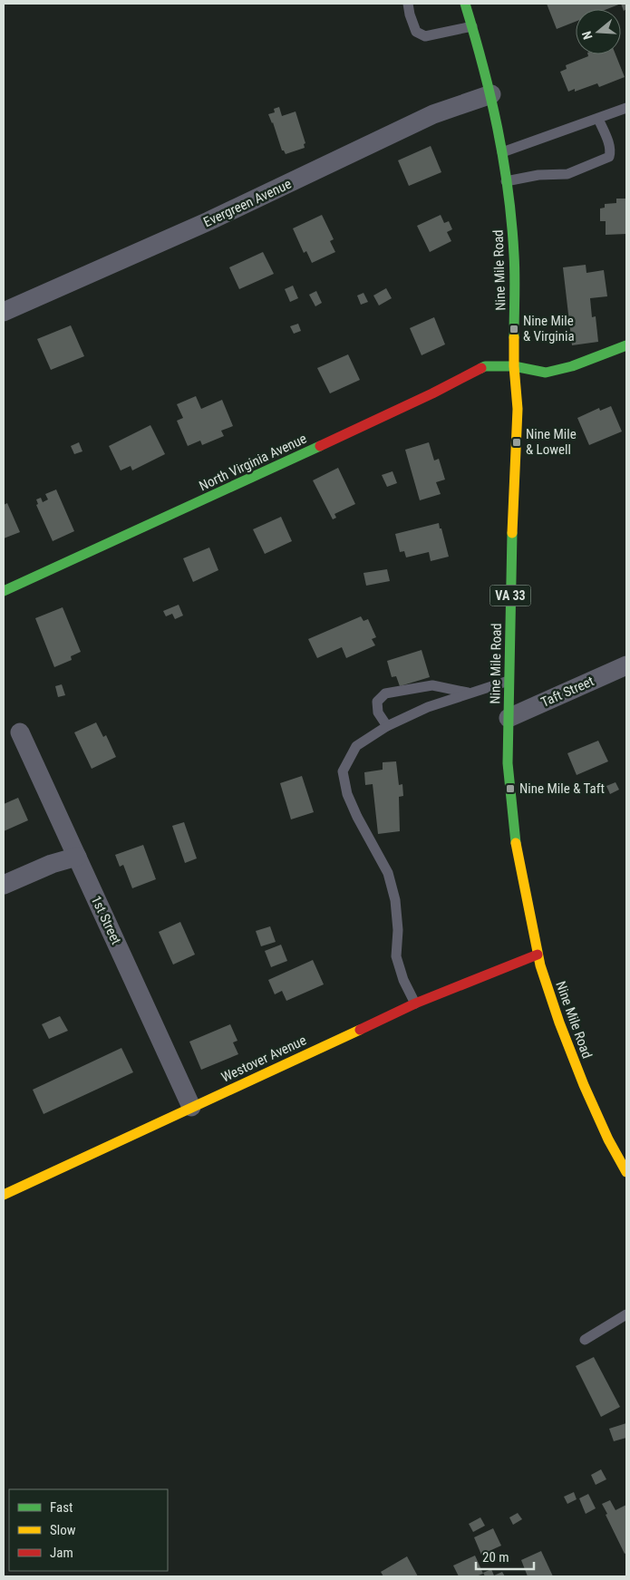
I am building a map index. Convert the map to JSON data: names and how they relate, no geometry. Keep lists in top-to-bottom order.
{
  "streets": {
    "street": [
      "Evergreen Avenue",
      "Nine Mile Road",
      "North Virginia Avenue",
      "VA 33",
      "Taft Street",
      "1st Street",
      "Westover Avenue"
    ]
  },
  "crossings": [
    ["Evergreen Avenue", "Nine Mile Road"],
    ["Nine Mile Road", "North Virginia Avenue"],
    ["Nine Mile Road", "Taft Street"],
    ["Nine Mile Road", "Westover Avenue"],
    ["1st Street", "Westover Avenue"]
  ],
  "places": {
    "transit": ["Nine Mile & Virginia", "Nine Mile & Lowell", "Nine Mile & Taft"]
  },
  "legend": ["Fast", "Slow", "Jam"],
  "scale_bar": "20 m",
  "north": "left"
}
